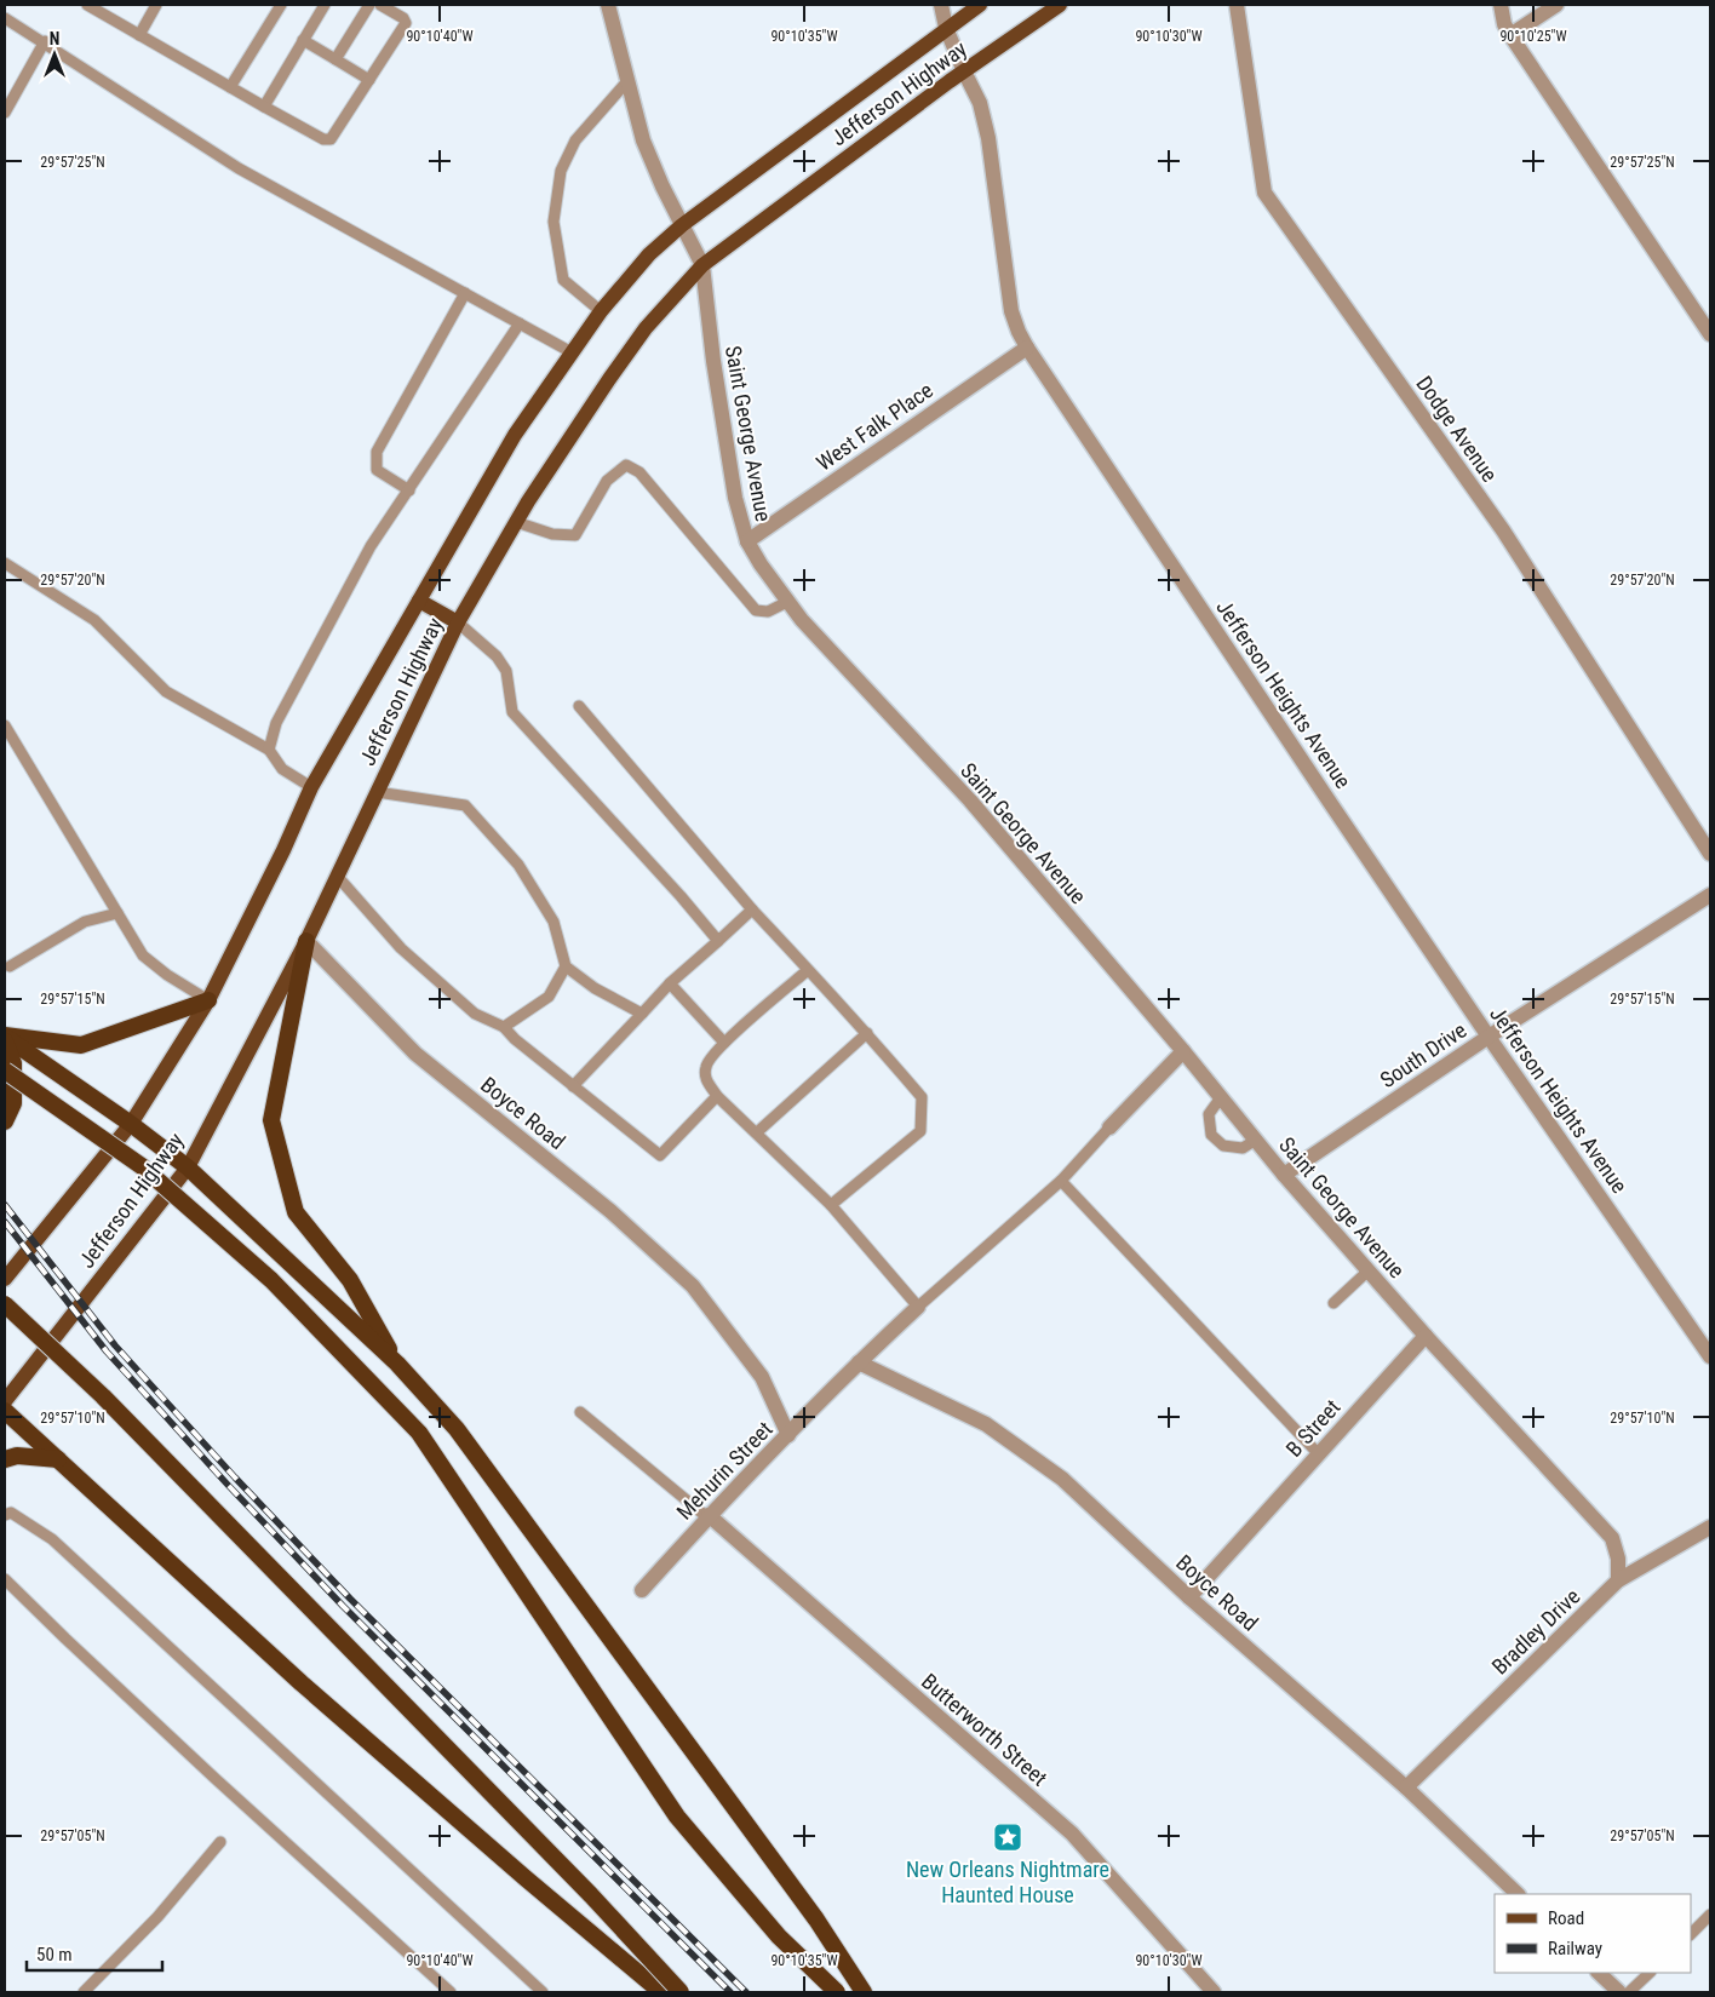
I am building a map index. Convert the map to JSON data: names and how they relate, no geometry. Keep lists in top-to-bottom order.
{
  "streets": {
    "main road": ["Jefferson Highway"],
    "street": [
      "West Falk Place",
      "Dodge Avenue",
      "Saint George Avenue",
      "Jefferson Heights Avenue",
      "South Drive",
      "Boyce Road",
      "B Street",
      "Mehurin Street",
      "Bradley Drive",
      "Butterworth Street"
    ]
  },
  "crossings": [
    ["Jefferson Highway", "Saint George Avenue"],
    ["Jefferson Highway", "Jefferson Heights Avenue"],
    ["Jefferson Highway", "Boyce Road"],
    ["West Falk Place", "Saint George Avenue"],
    ["West Falk Place", "Jefferson Heights Avenue"],
    ["Saint George Avenue", "South Drive"],
    ["Saint George Avenue", "B Street"],
    ["Saint George Avenue", "Bradley Drive"],
    ["Jefferson Heights Avenue", "South Drive"],
    ["Boyce Road", "B Street"],
    ["Boyce Road", "Mehurin Street"],
    ["Boyce Road", "Bradley Drive"],
    ["Mehurin Street", "Butterworth Street"]
  ],
  "places": {
    "place": ["New Orleans Nightmare Haunted House"]
  },
  "legend": ["Road", "Railway"],
  "scale_bar": "50 m",
  "north": "top",
  "coordinates": [
    "90°10'40\"W",
    "90°10'35\"W",
    "90°10'30\"W",
    "90°10'25\"W",
    "29°57'25\"N",
    "29°57'20\"N",
    "29°57'15\"N",
    "29°57'10\"N",
    "29°57'05\"N"
  ]
}
